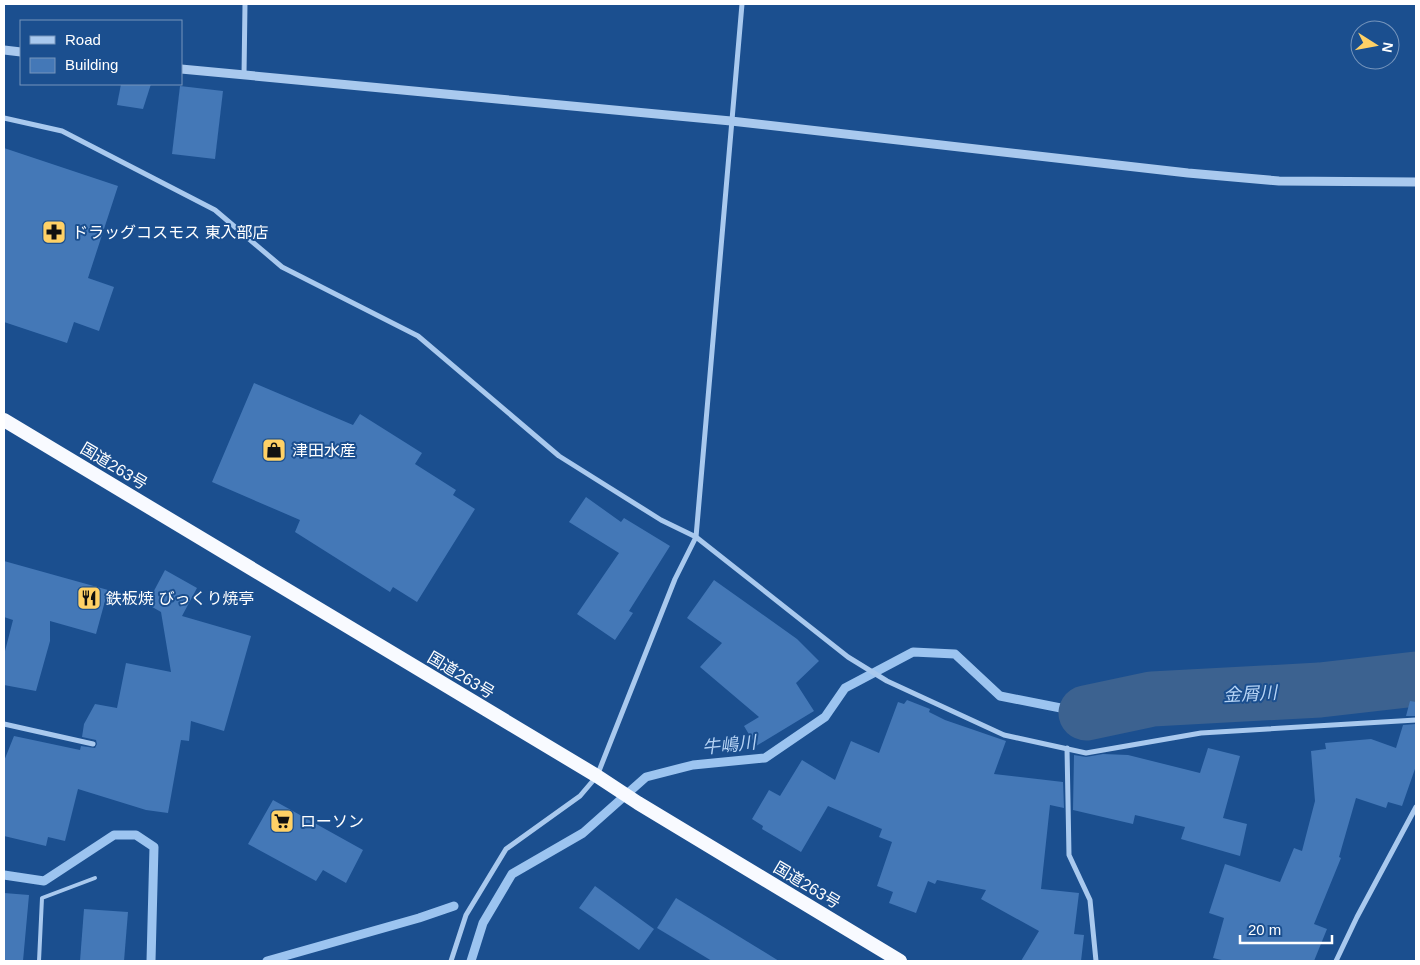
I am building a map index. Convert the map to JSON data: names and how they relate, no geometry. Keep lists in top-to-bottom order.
{
  "streets": {
    "highway": ["国道263号"]
  },
  "water": ["金屑川", "牛嶋川"],
  "places": {
    "pharmacy": ["ドラッグコスモス 東入部店"],
    "shop": ["津田水産"],
    "restaurant": ["鉄板焼 びっくり焼亭"],
    "supermarket": ["ローソン"]
  },
  "legend": ["Road", "Building"],
  "scale_bar": "20 m",
  "north": "right"
}
